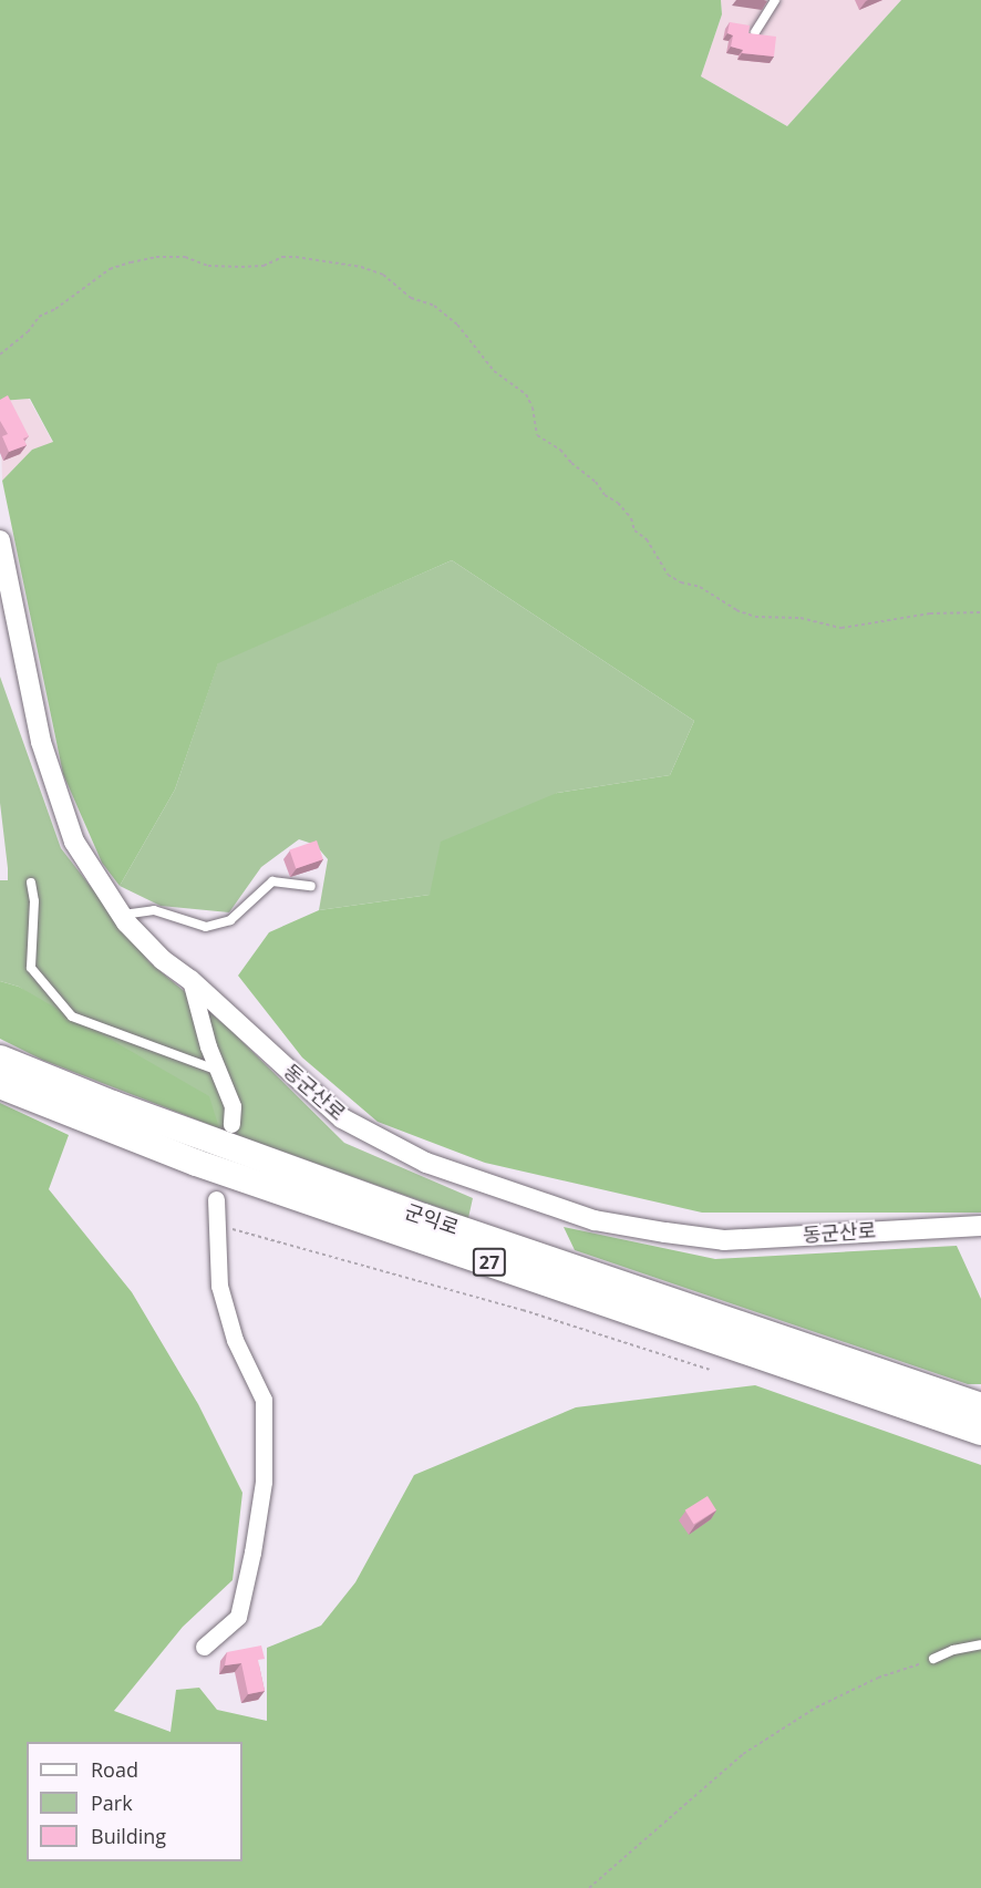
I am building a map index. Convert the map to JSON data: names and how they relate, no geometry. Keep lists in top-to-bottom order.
{
  "streets": {
    "highway": ["군익로", "27"],
    "street": ["동군산로"]
  },
  "legend": ["Road", "Park", "Building"]
}
